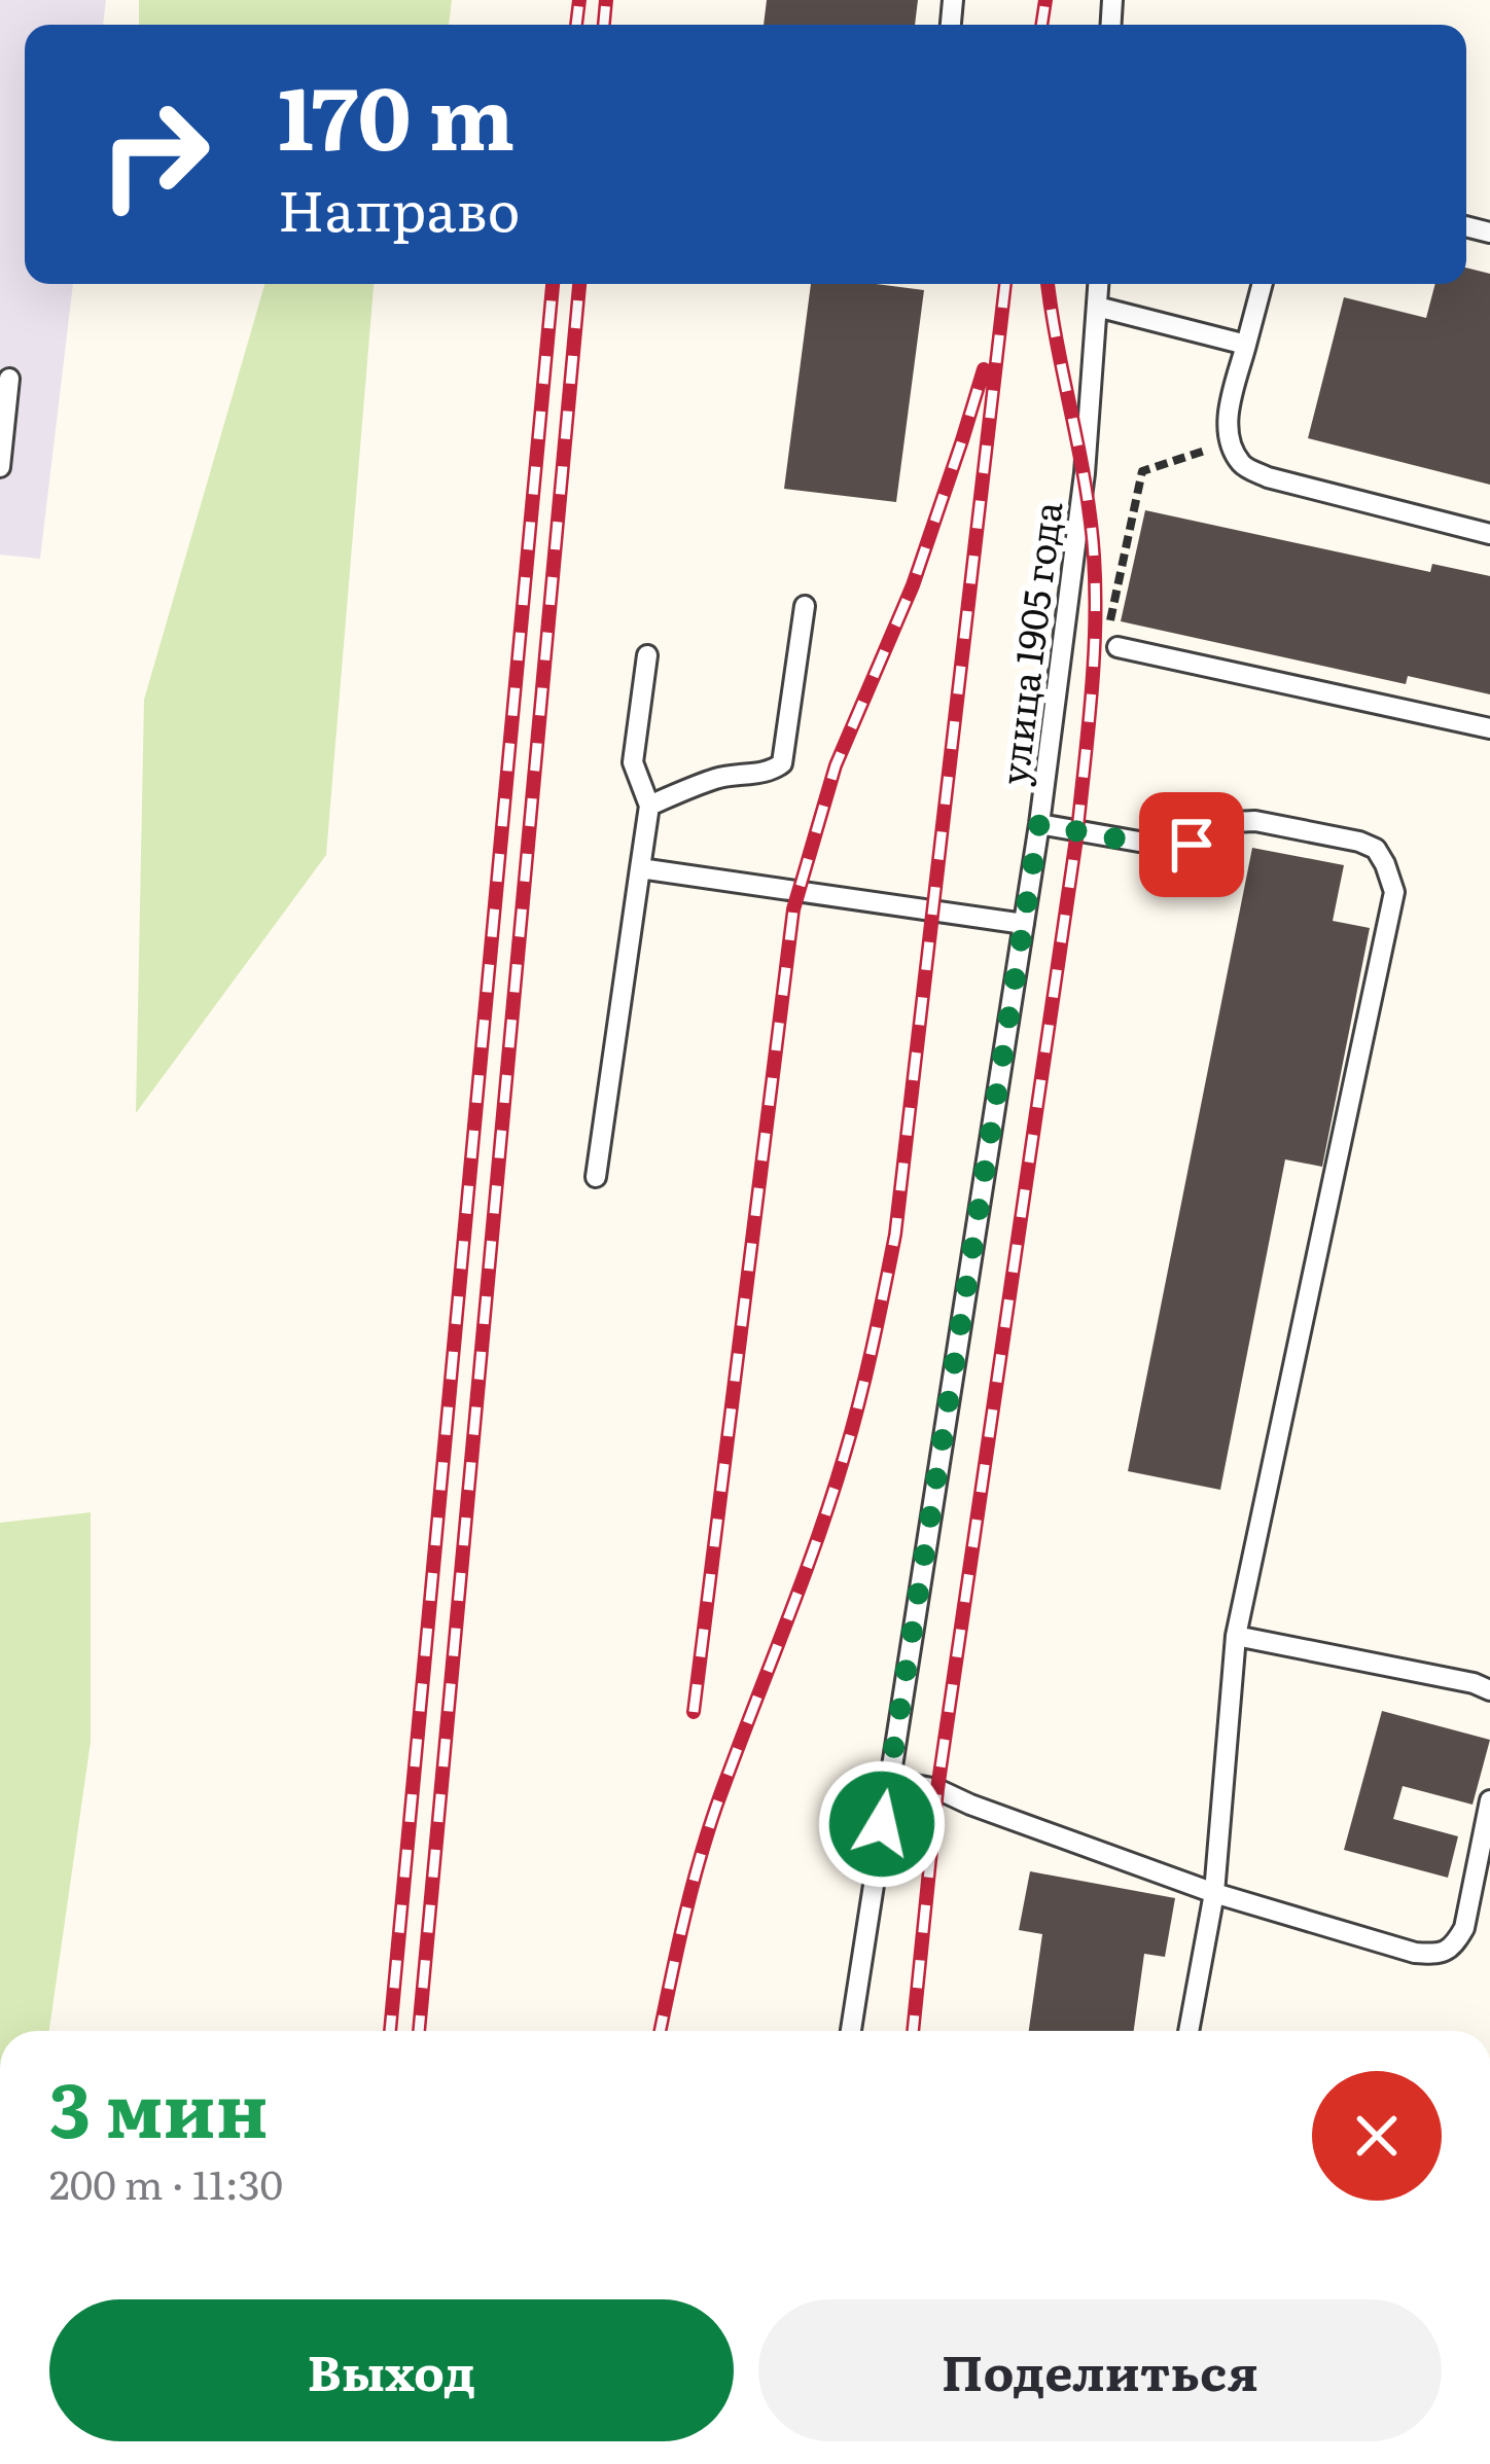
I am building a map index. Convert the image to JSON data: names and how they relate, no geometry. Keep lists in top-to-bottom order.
{
  "streets": {
    "lane": ["улица 1905 года"]
  },
  "page": {
    "turn": ["170 m", "Направо"],
    "heading": ["3 мин", "200 m · 11:30"],
    "buttons": ["Выход", "Поделиться"]
  }
}
